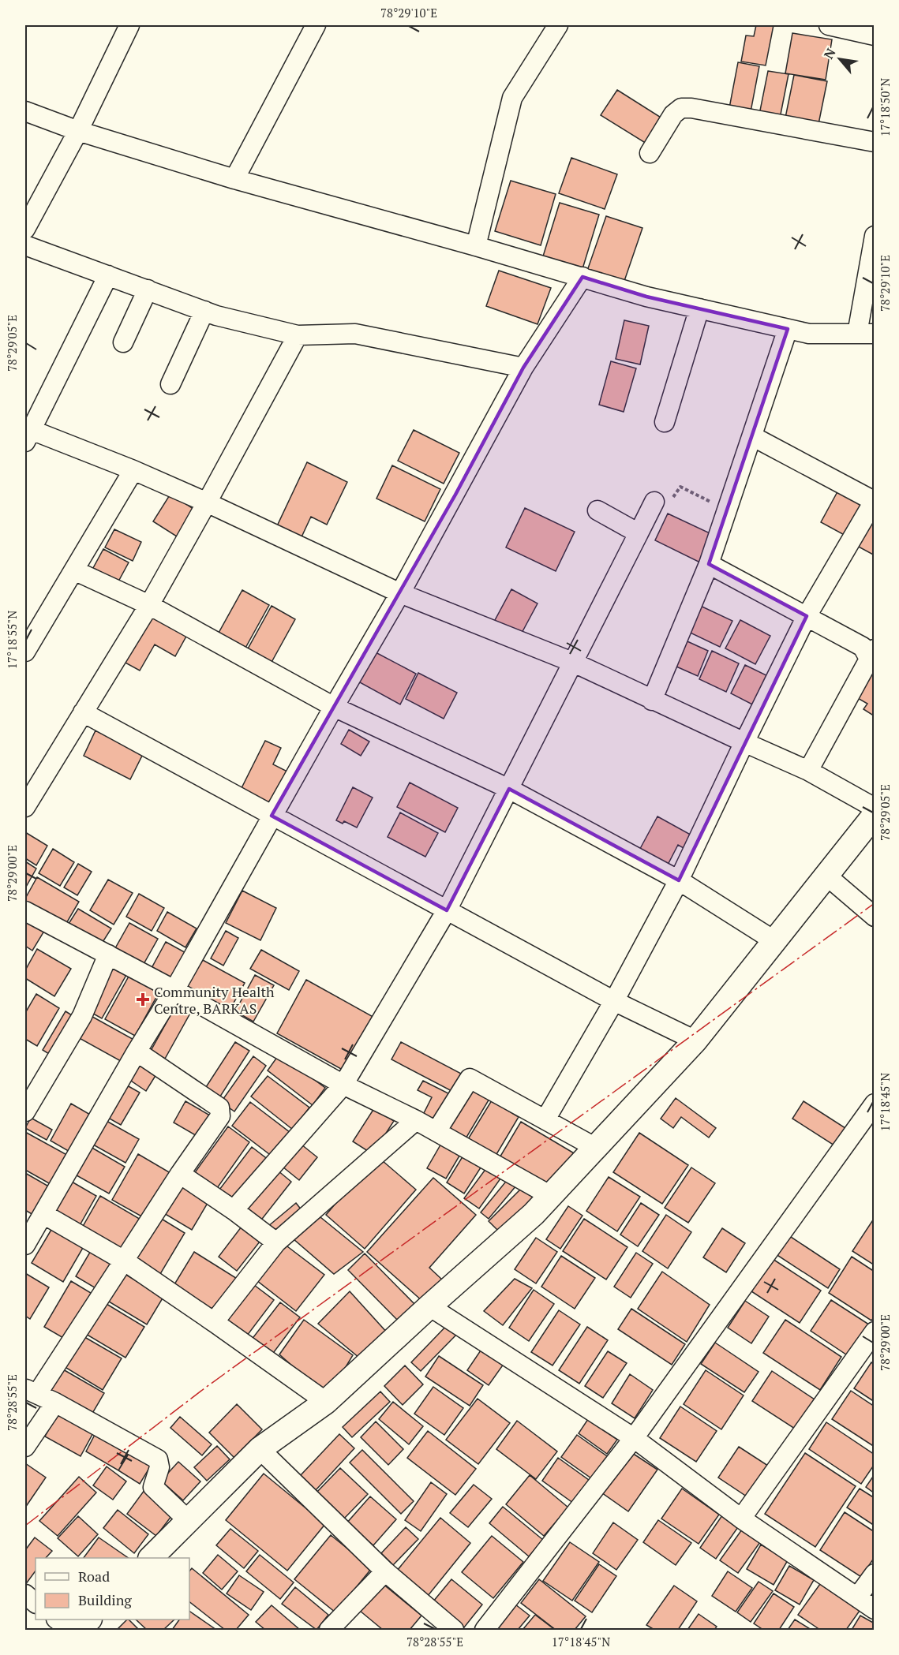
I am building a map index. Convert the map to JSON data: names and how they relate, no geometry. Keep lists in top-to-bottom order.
{
  "places": {
    "health": ["Community Health Centre, BARKAS"]
  },
  "legend": ["Road", "Building"],
  "north": "top left",
  "coordinates": [
    "78°29'10\"E",
    "17°18'50\"N",
    "78°29'05\"E",
    "17°18'55\"N",
    "78°29'00\"E",
    "17°18'45\"N",
    "78°28'55\"E"
  ]
}
